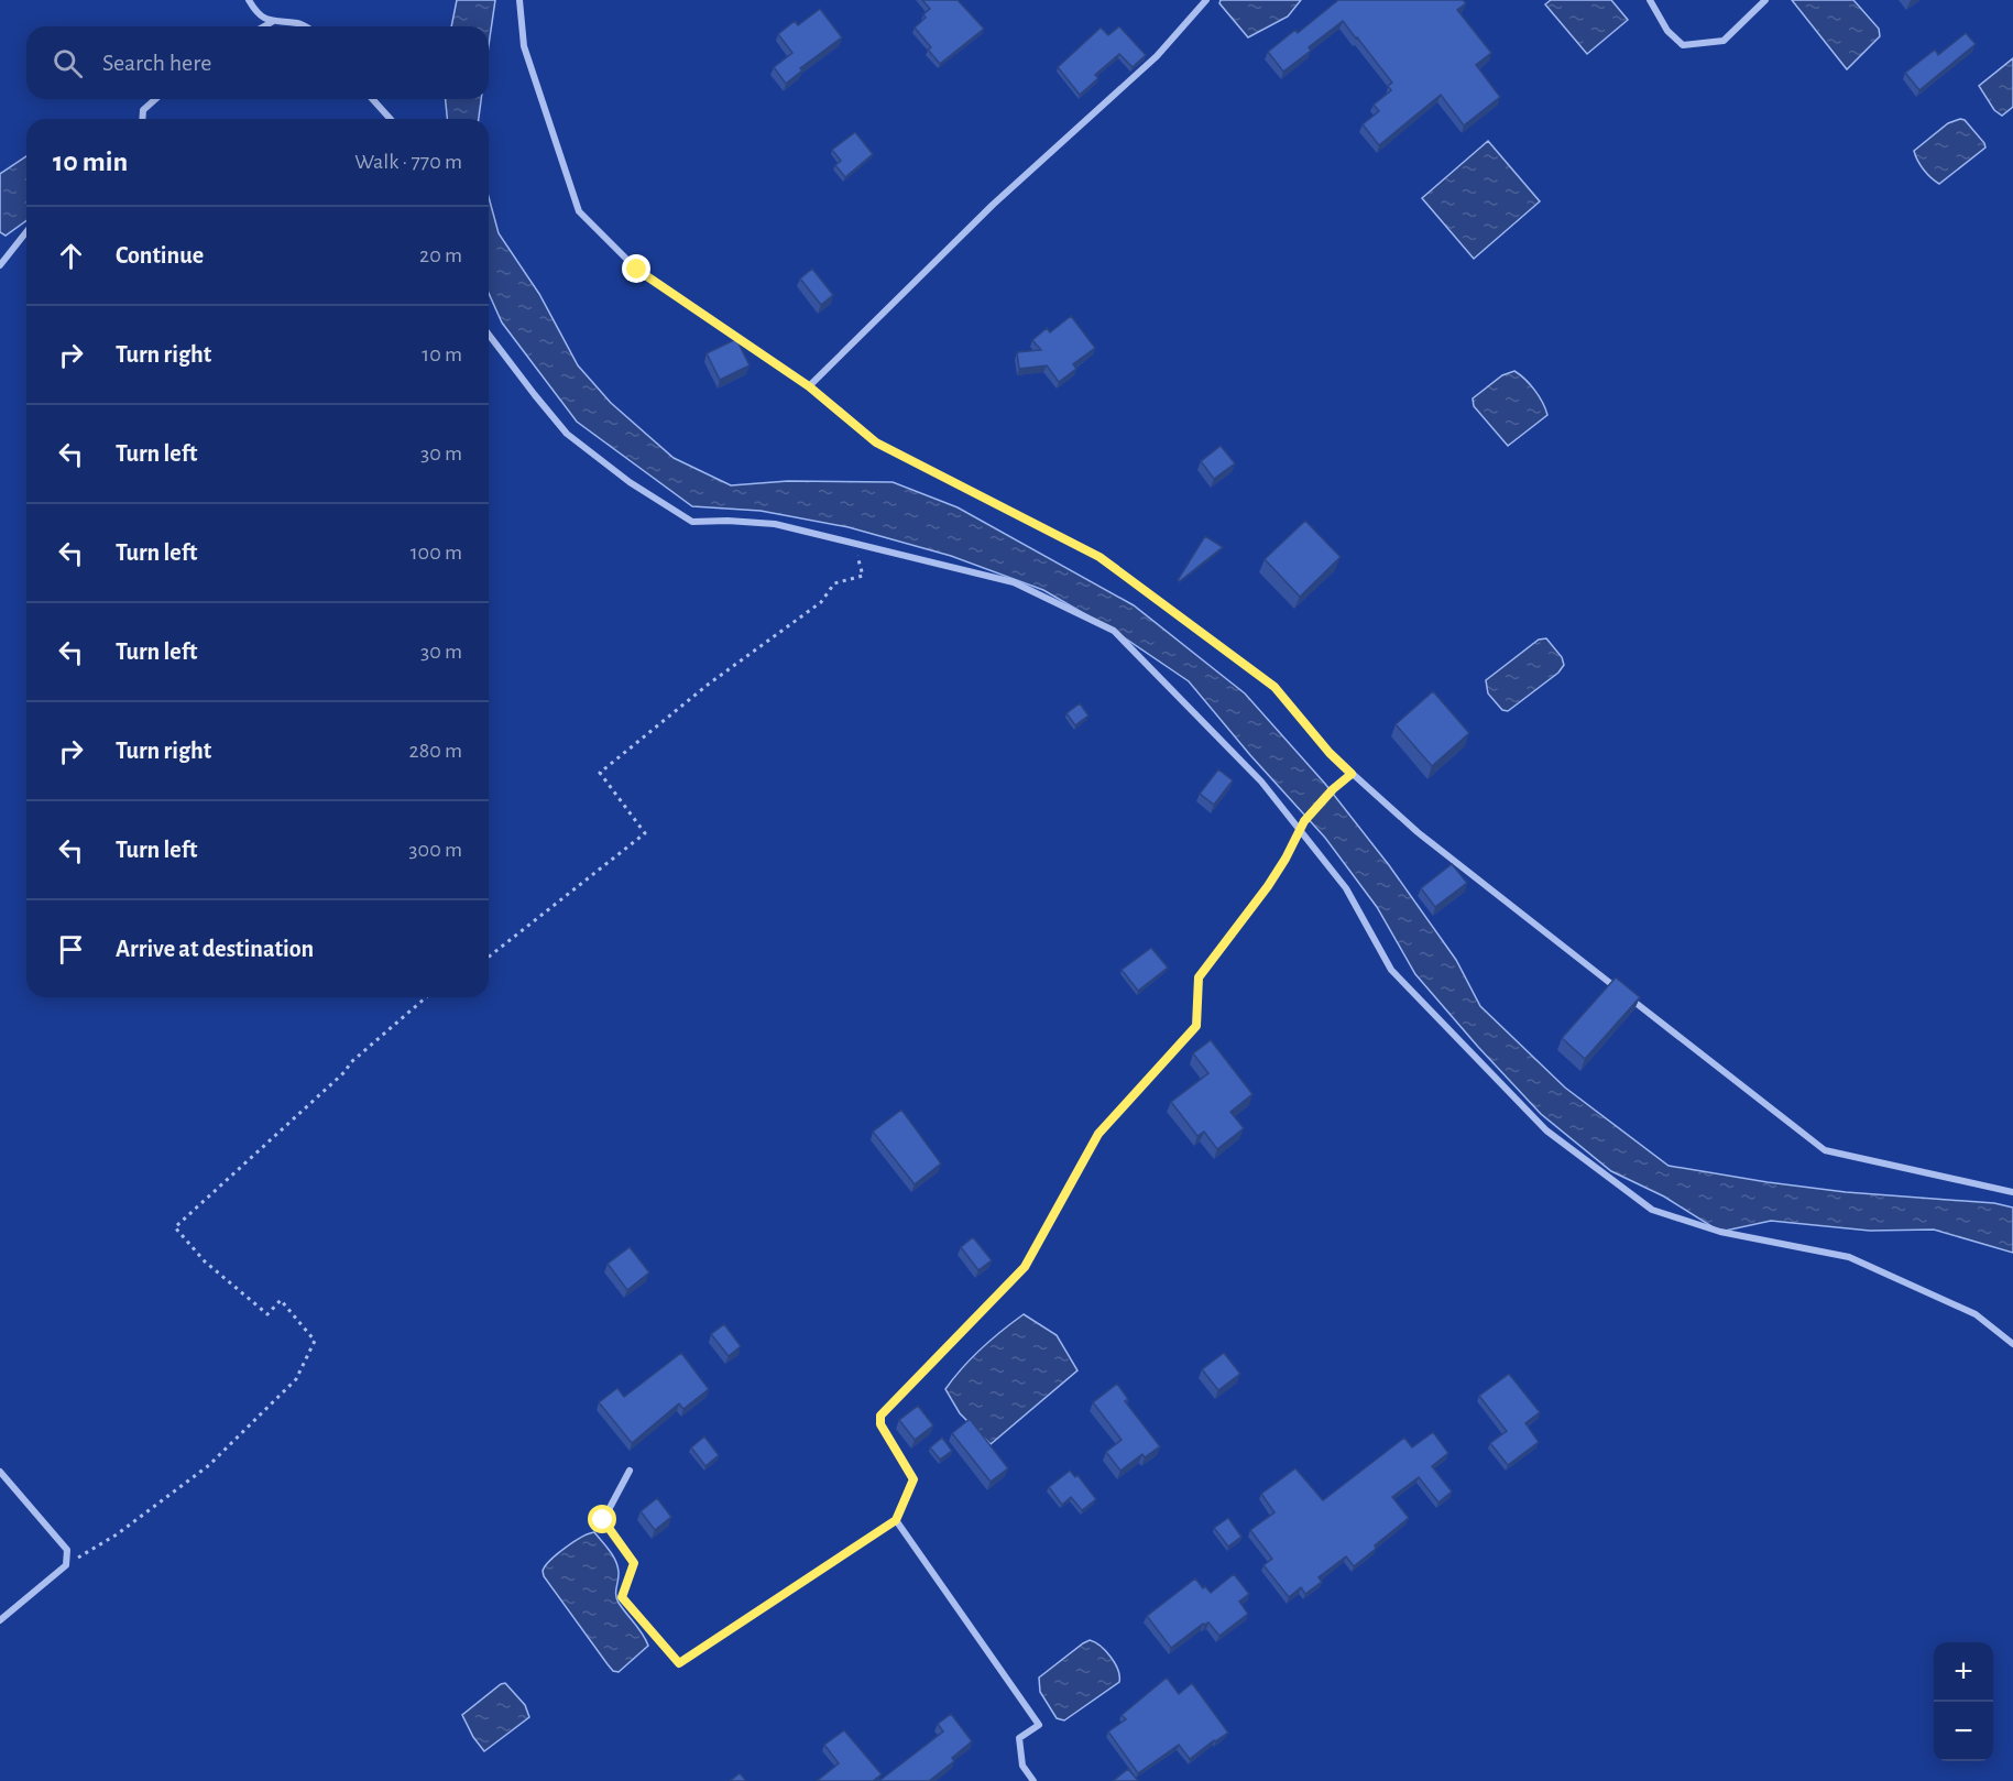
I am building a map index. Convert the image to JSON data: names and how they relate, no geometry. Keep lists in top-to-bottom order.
{
  "page": {
    "search": "Search here",
    "heading": ["10 min", "Walk · 770 m"],
    "list": [
      ["Continue", "20 m"],
      ["Turn right", "10 m"],
      ["Turn left", "30 m"],
      ["Turn left", "100 m"],
      ["Turn left", "30 m"],
      ["Turn right", "280 m"],
      ["Turn left", "300 m"],
      "Arrive at destination"
    ],
    "map_buttons": ["+", "−"]
  }
}
